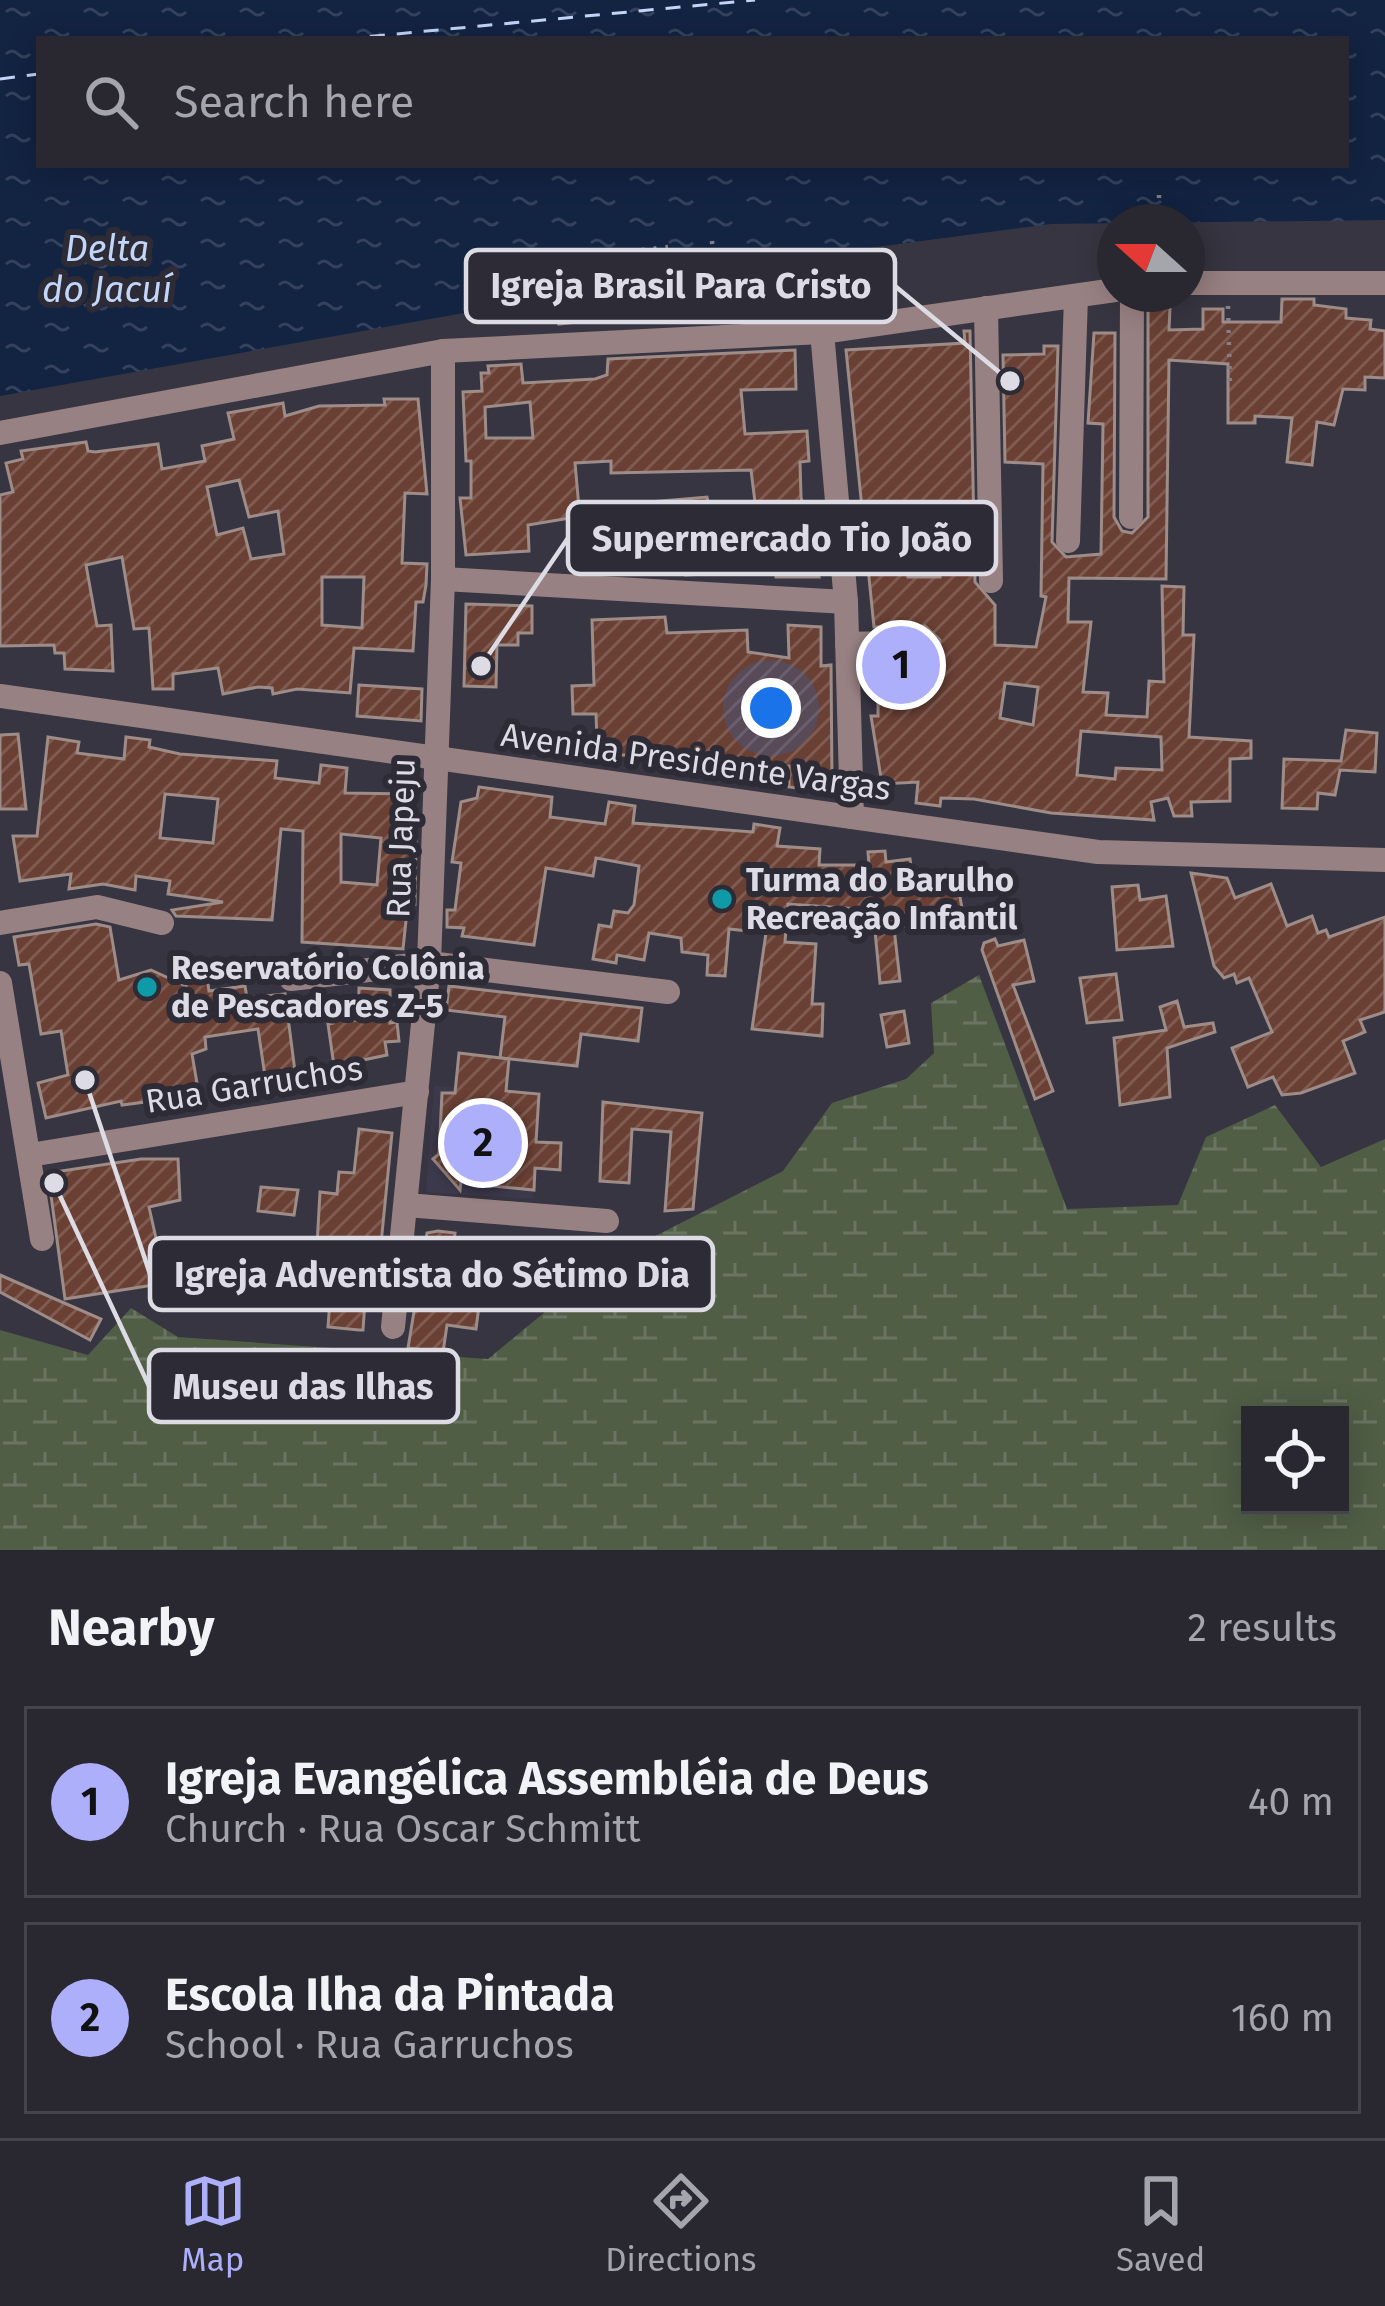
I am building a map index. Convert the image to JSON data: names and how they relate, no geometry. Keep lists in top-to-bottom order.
{
  "streets": {
    "street": ["Avenida Presidente Vargas", "Rua Japeju", "Rua Garruchos"]
  },
  "crossings": [
    ["Avenida Presidente Vargas", "Rua Japeju"],
    ["Rua Japeju", "Rua Garruchos"]
  ],
  "water": ["Delta do Jacuí"],
  "places": [
    "Igreja Brasil Para Cristo",
    "Supermercado Tio João",
    "Turma do Barulho Recreação Infantil",
    "Reservatório Colônia de Pescadores Z-5",
    "Igreja Adventista do Sétimo Dia",
    "Museu das Ilhas"
  ],
  "north": "left",
  "page": {
    "search": "Search here",
    "pins": ["1", "2"],
    "heading": ["Nearby", "2 results"],
    "list": [
      {
        "mark": "1",
        "name": "Igreja Evangélica Assembléia de Deus",
        "note": "Church · Rua Oscar Schmitt",
        "value": "40 m"
      },
      {
        "mark": "2",
        "name": "Escola Ilha da Pintada",
        "note": "School · Rua Garruchos",
        "value": "160 m"
      }
    ],
    "nav": ["Map", "Directions", "Saved"]
  }
}
